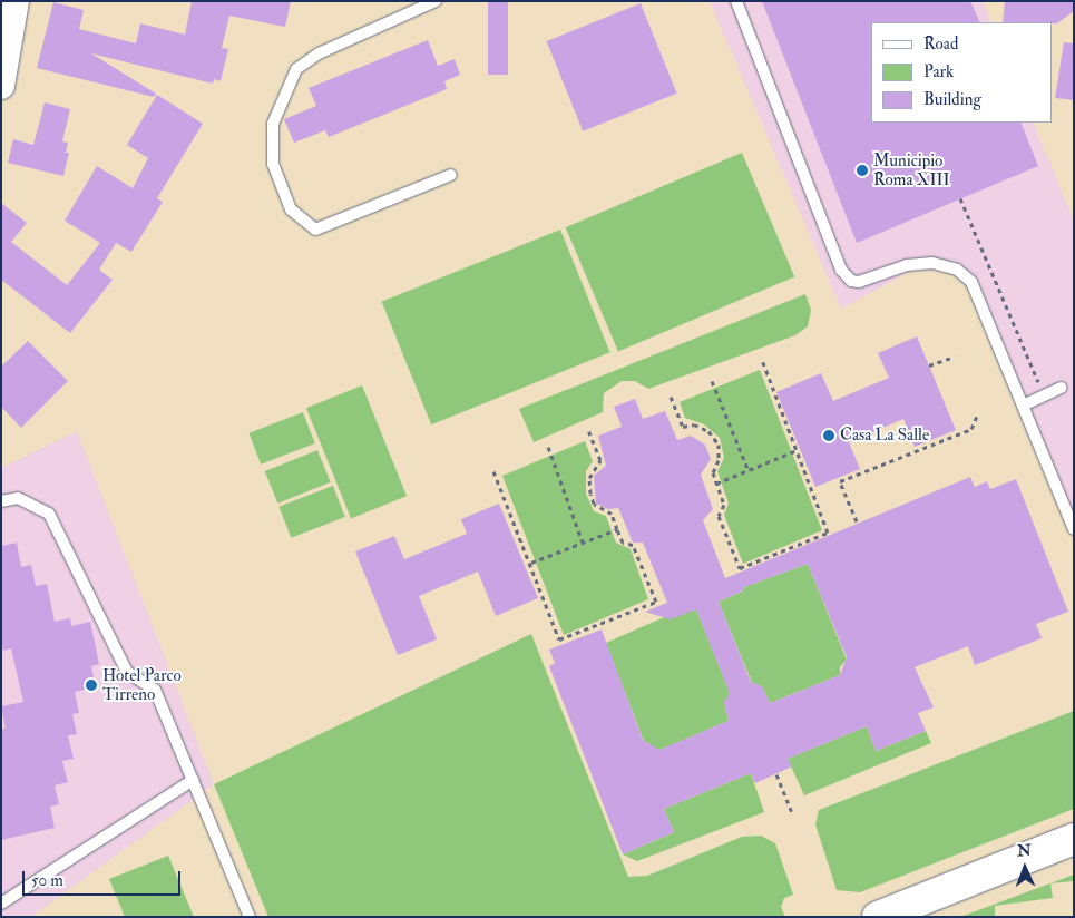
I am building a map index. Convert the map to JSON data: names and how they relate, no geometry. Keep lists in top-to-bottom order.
{
  "places": ["Municipio Roma XIII", "Casa La Salle", "Hotel Parco Tirreno"],
  "legend": ["Road", "Park", "Building"],
  "scale_bar": "50 m",
  "north": "top"
}
